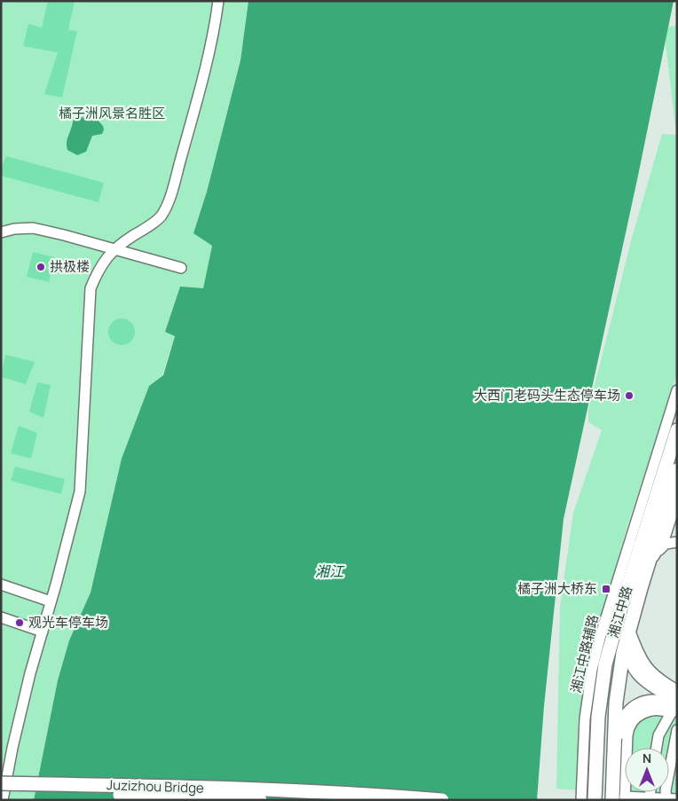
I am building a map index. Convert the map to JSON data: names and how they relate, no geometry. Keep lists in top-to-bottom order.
{
  "streets": {
    "main road": ["湘江中路", "Juzizhou Bridge"],
    "street": ["湘江中路辅路"]
  },
  "water": ["湘江"],
  "parks": ["橘子洲风景名胜区"],
  "places": {
    "other": ["拱极楼", "大西门老码头生态停车场", "观光车停车场"],
    "transit": ["橘子洲大桥东"]
  },
  "north": "top"
}
